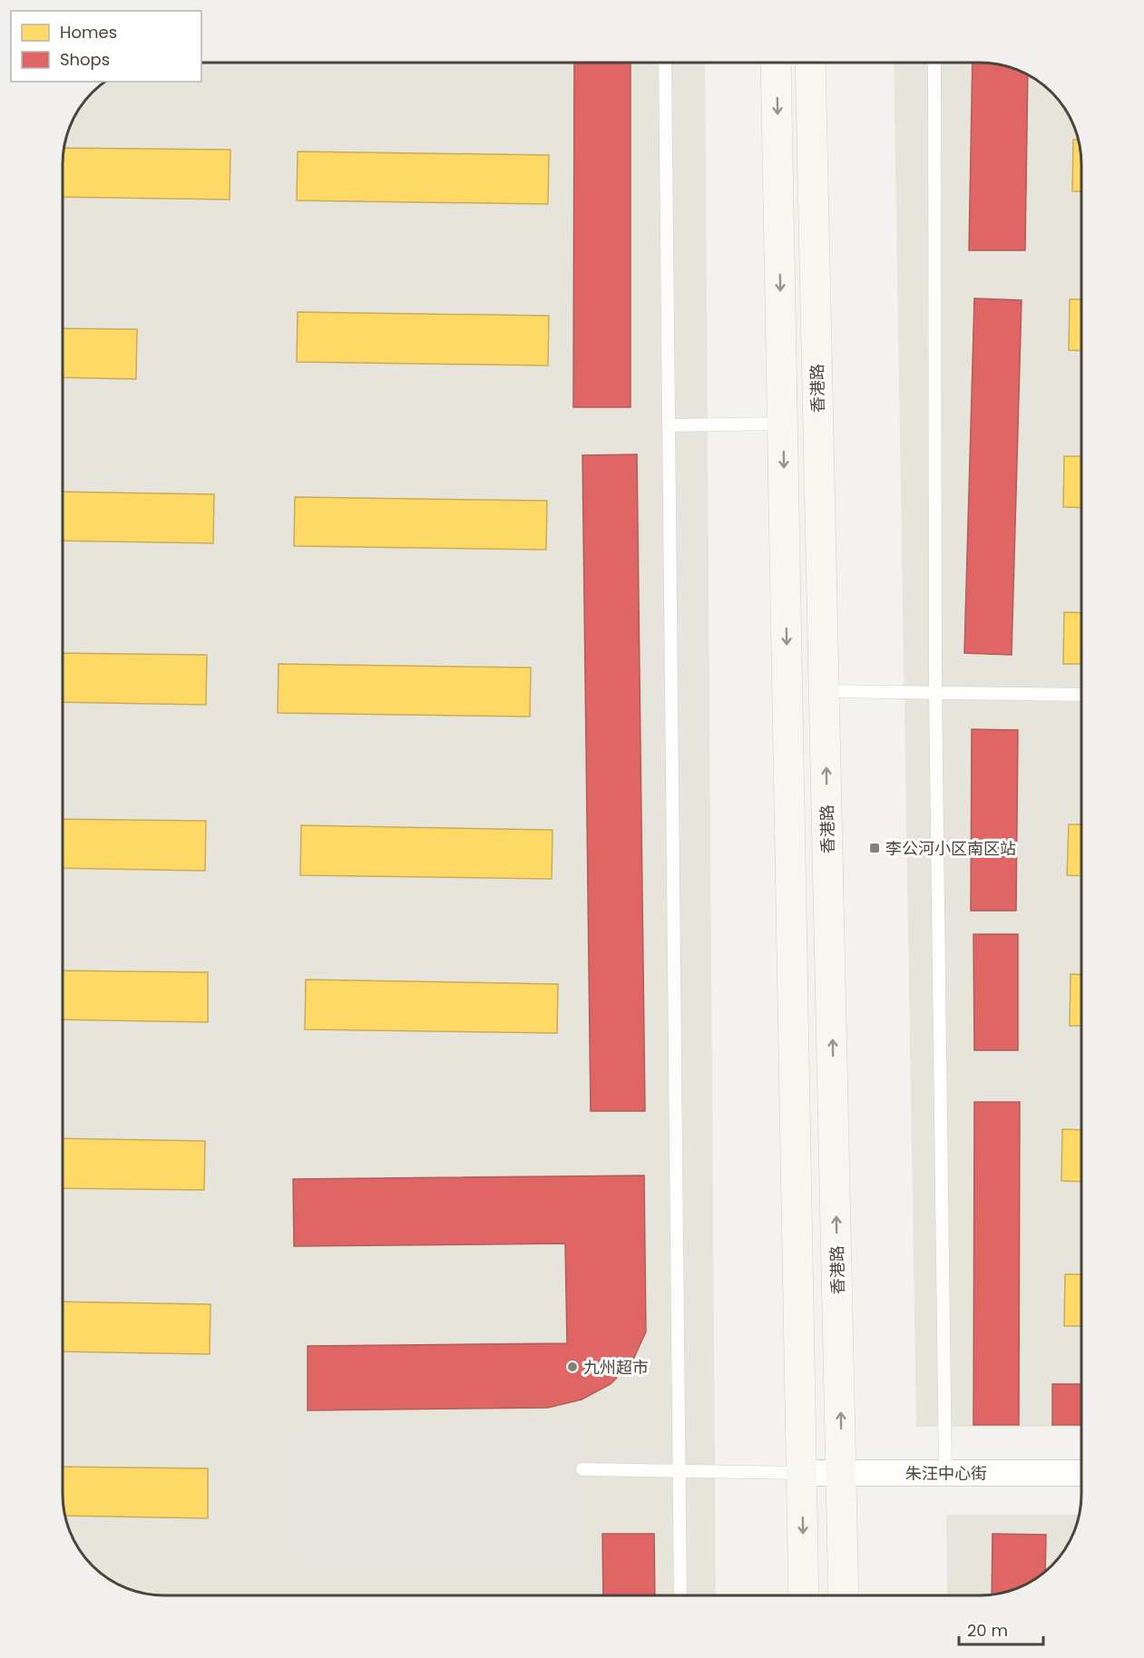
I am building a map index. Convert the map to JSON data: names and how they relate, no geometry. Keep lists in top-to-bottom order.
{
  "streets": {
    "main road": ["香港路"],
    "street": ["朱汪中心街"]
  },
  "crossings": [
    ["香港路", "朱汪中心街"]
  ],
  "places": {
    "transit": ["李公河小区南区站"],
    "other": ["九州超市"]
  },
  "legend": ["Homes", "Shops"],
  "scale_bar": "20 m"
}
